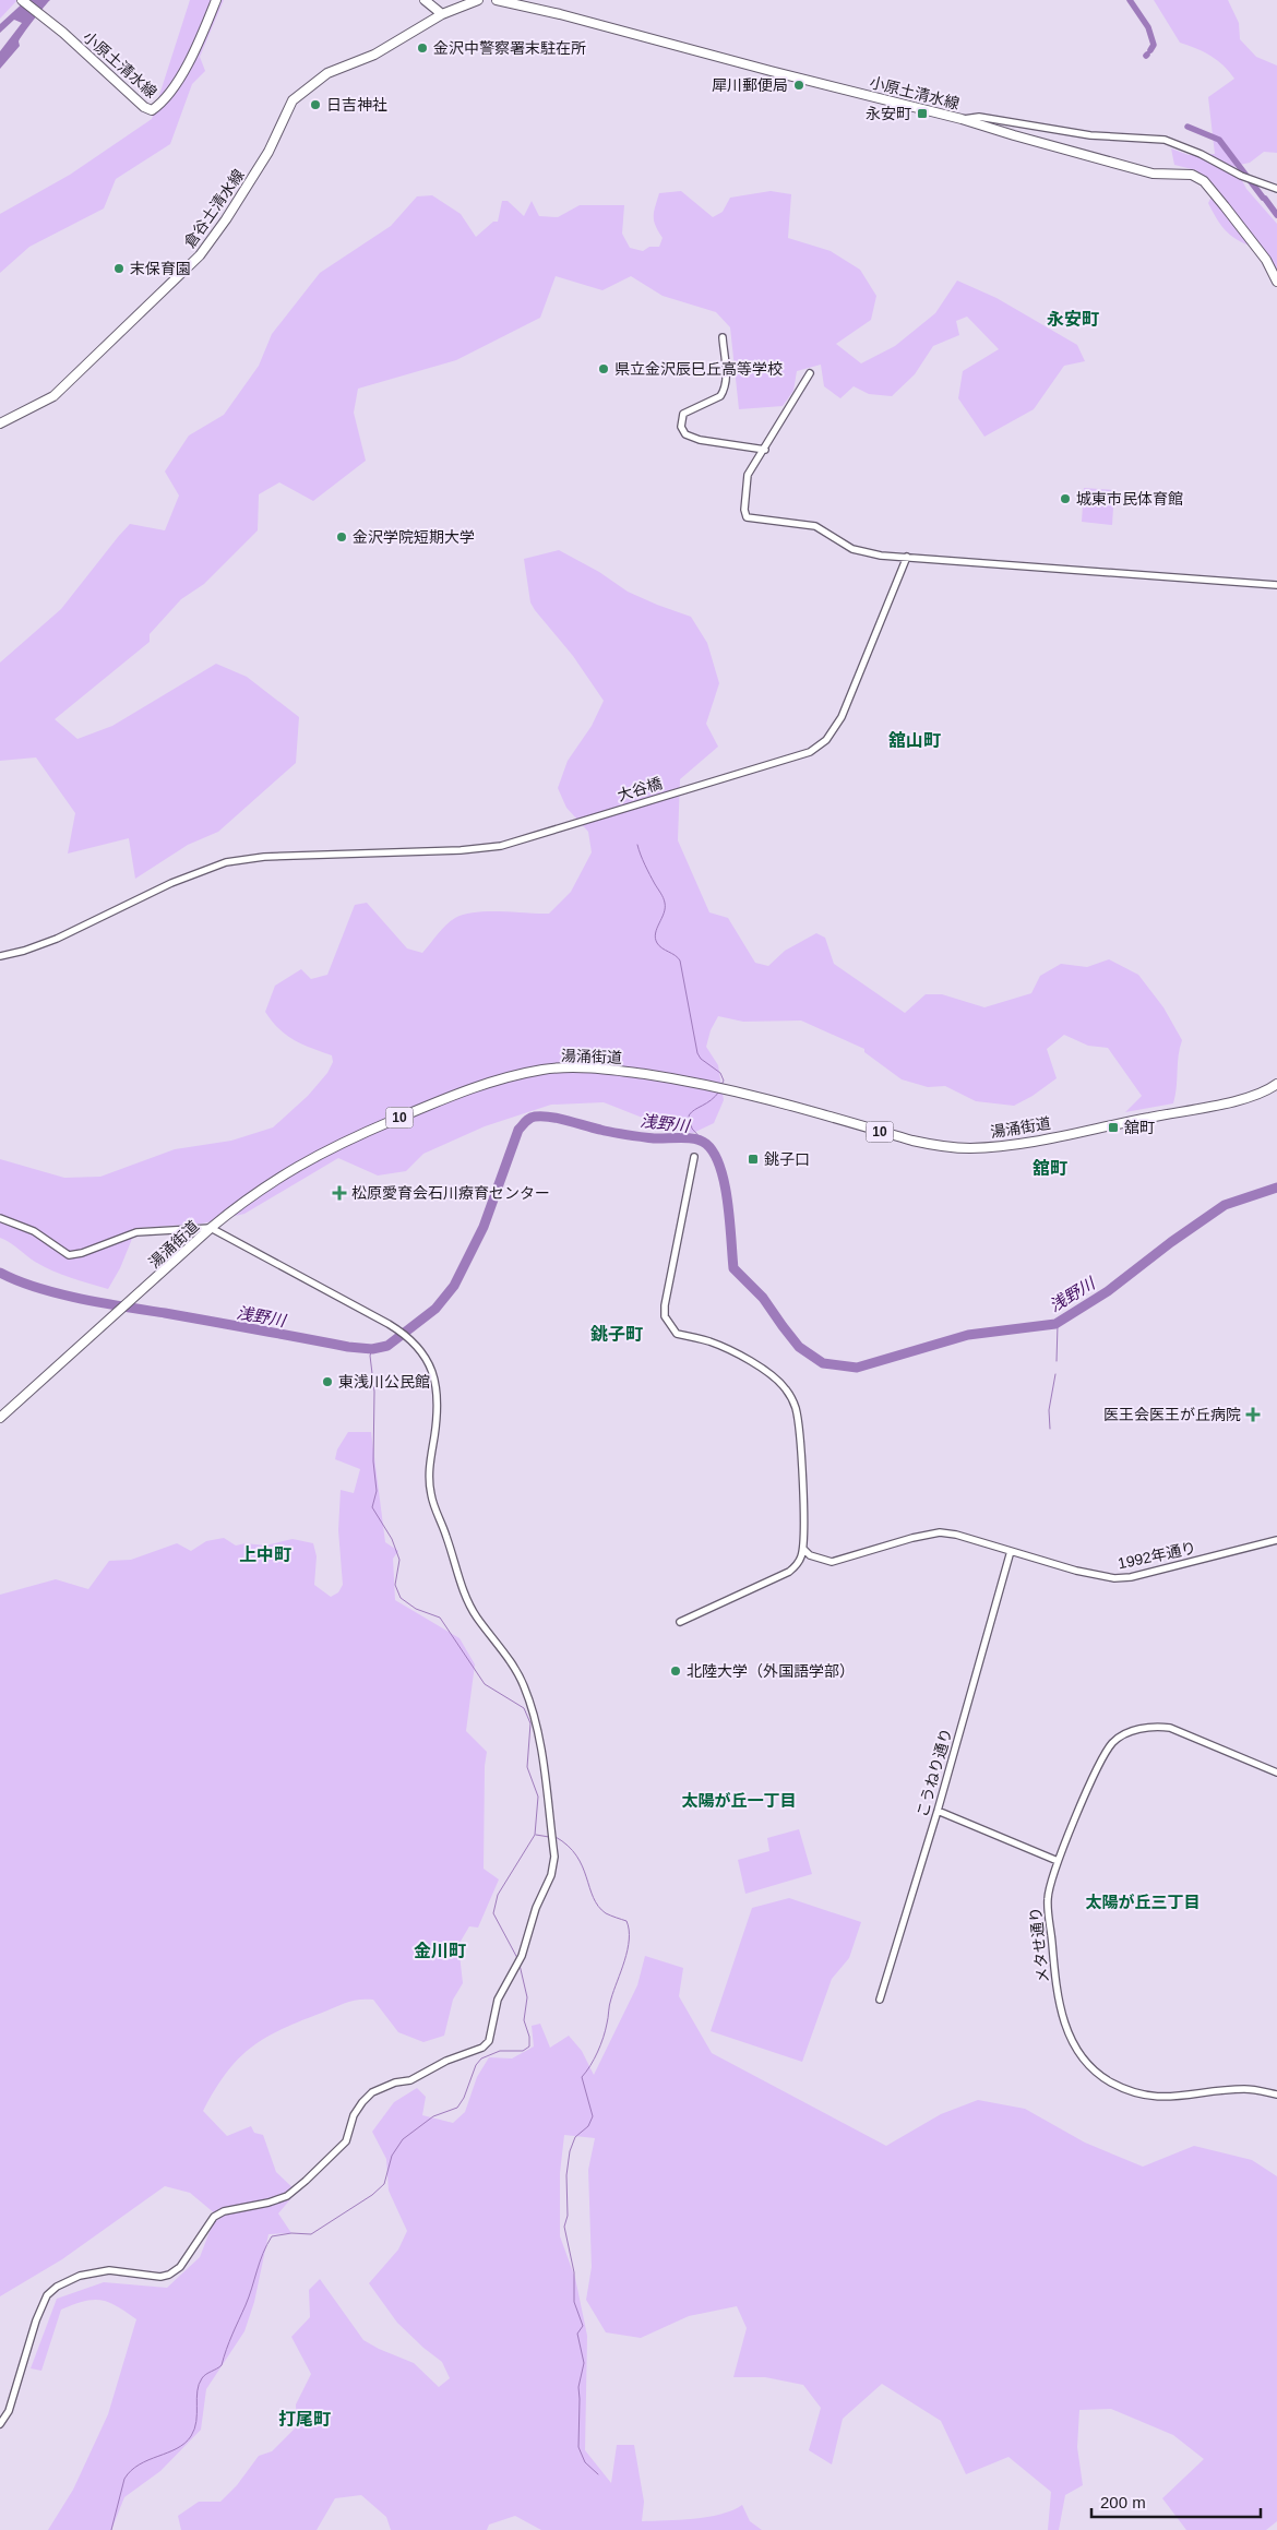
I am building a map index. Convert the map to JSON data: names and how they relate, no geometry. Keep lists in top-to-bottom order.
{
  "streets": {
    "main road": [
      "小原土清水線",
      "倉谷土清水線",
      "湯涌街道",
      "10"
    ],
    "street": [
      "大谷橋",
      "1992年通り",
      "こうねり通り",
      "メタせ通り"
    ]
  },
  "crossings": [
    ["1992年通り", "こうねり通り"]
  ],
  "districts": [
    "永安町",
    "舘山町",
    "舘町",
    "銚子町",
    "上中町",
    "太陽が丘一丁目",
    "太陽が丘三丁目",
    "金川町",
    "打尾町"
  ],
  "water": ["浅野川"],
  "places": {
    "other": [
      "金沢中警察署末駐在所",
      "犀川郵便局",
      "日吉神社",
      "末保育園",
      "県立金沢辰巳丘高等学校",
      "城東市民体育館",
      "金沢学院短期大学",
      "東浅川公民館",
      "北陸大学（外国語学部）"
    ],
    "transit": ["永安町", "舘町", "銚子口"],
    "health": ["松原愛育会石川療育センター", "医王会医王が丘病院"]
  },
  "scale_bar": "200 m"
}
